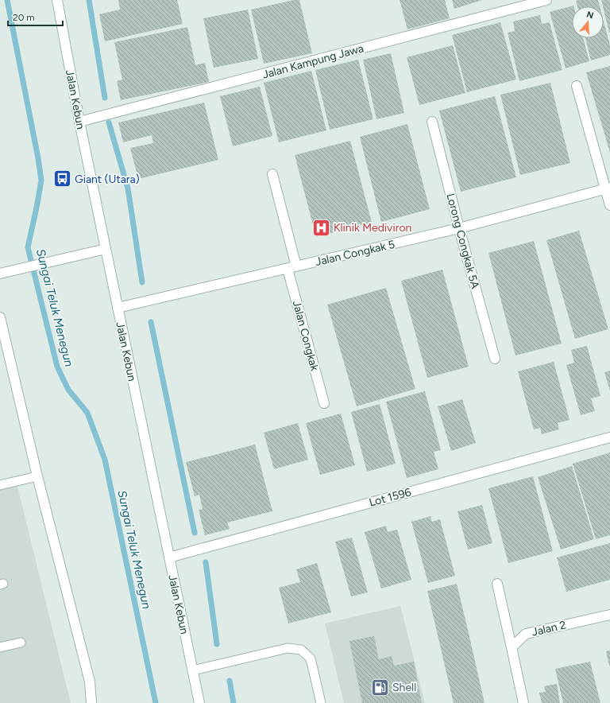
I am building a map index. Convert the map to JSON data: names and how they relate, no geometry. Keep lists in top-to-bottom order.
{
  "streets": {
    "street": [
      "Jalan Kampung Jawa",
      "Jalan Kebun",
      "Lorong Congkak 5A",
      "Jalan Congkak 5",
      "Jalan Congkak",
      "Lot 1596",
      "Jalan 2"
    ]
  },
  "crossings": [
    ["Jalan Kampung Jawa", "Jalan Kebun"],
    ["Jalan Kebun", "Jalan Congkak 5"],
    ["Jalan Kebun", "Lot 1596"],
    ["Lorong Congkak 5A", "Jalan Congkak 5"],
    ["Jalan Congkak 5", "Jalan Congkak"]
  ],
  "water": ["Sungai Teluk Menegun"],
  "places": {
    "bus stop": ["Giant (Utara)"],
    "hospital": ["Klinik Mediviron"],
    "fuel station": ["Shell"]
  },
  "scale_bar": "20 m",
  "north": "top"
}
